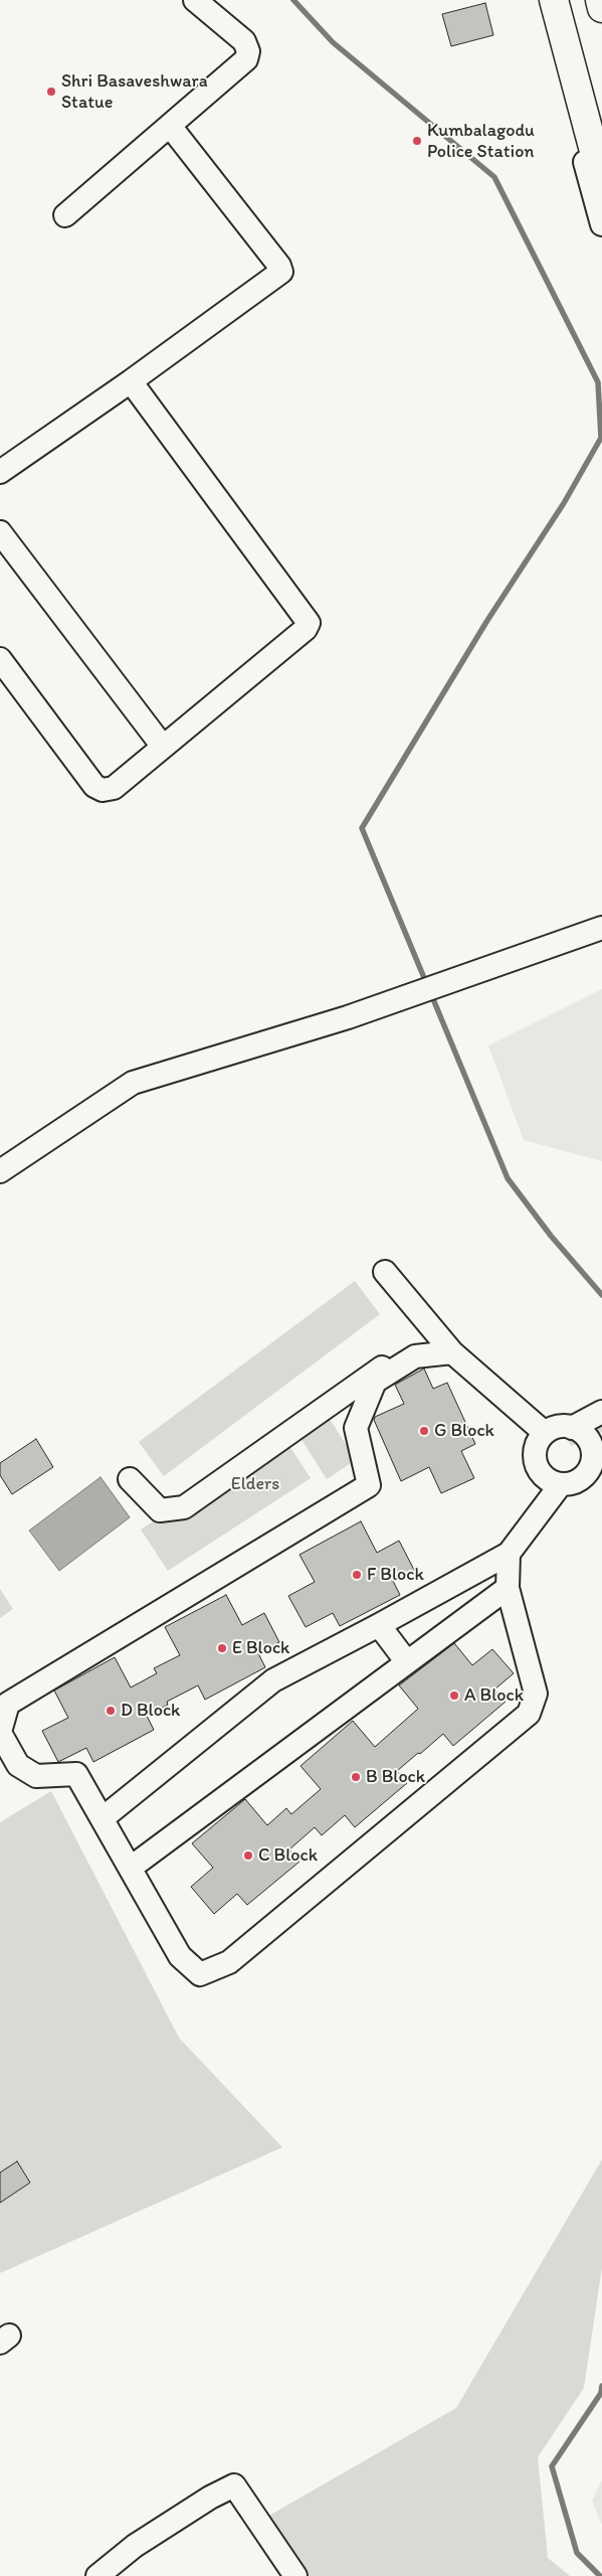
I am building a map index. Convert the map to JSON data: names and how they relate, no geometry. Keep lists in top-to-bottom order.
{
  "parks": ["Elders"],
  "places": [
    "Shri Basaveshwara Statue",
    "Kumbalagodu Police Station",
    "G Block",
    "F Block",
    "E Block",
    "A Block",
    "D Block",
    "B Block",
    "C Block"
  ]
}
